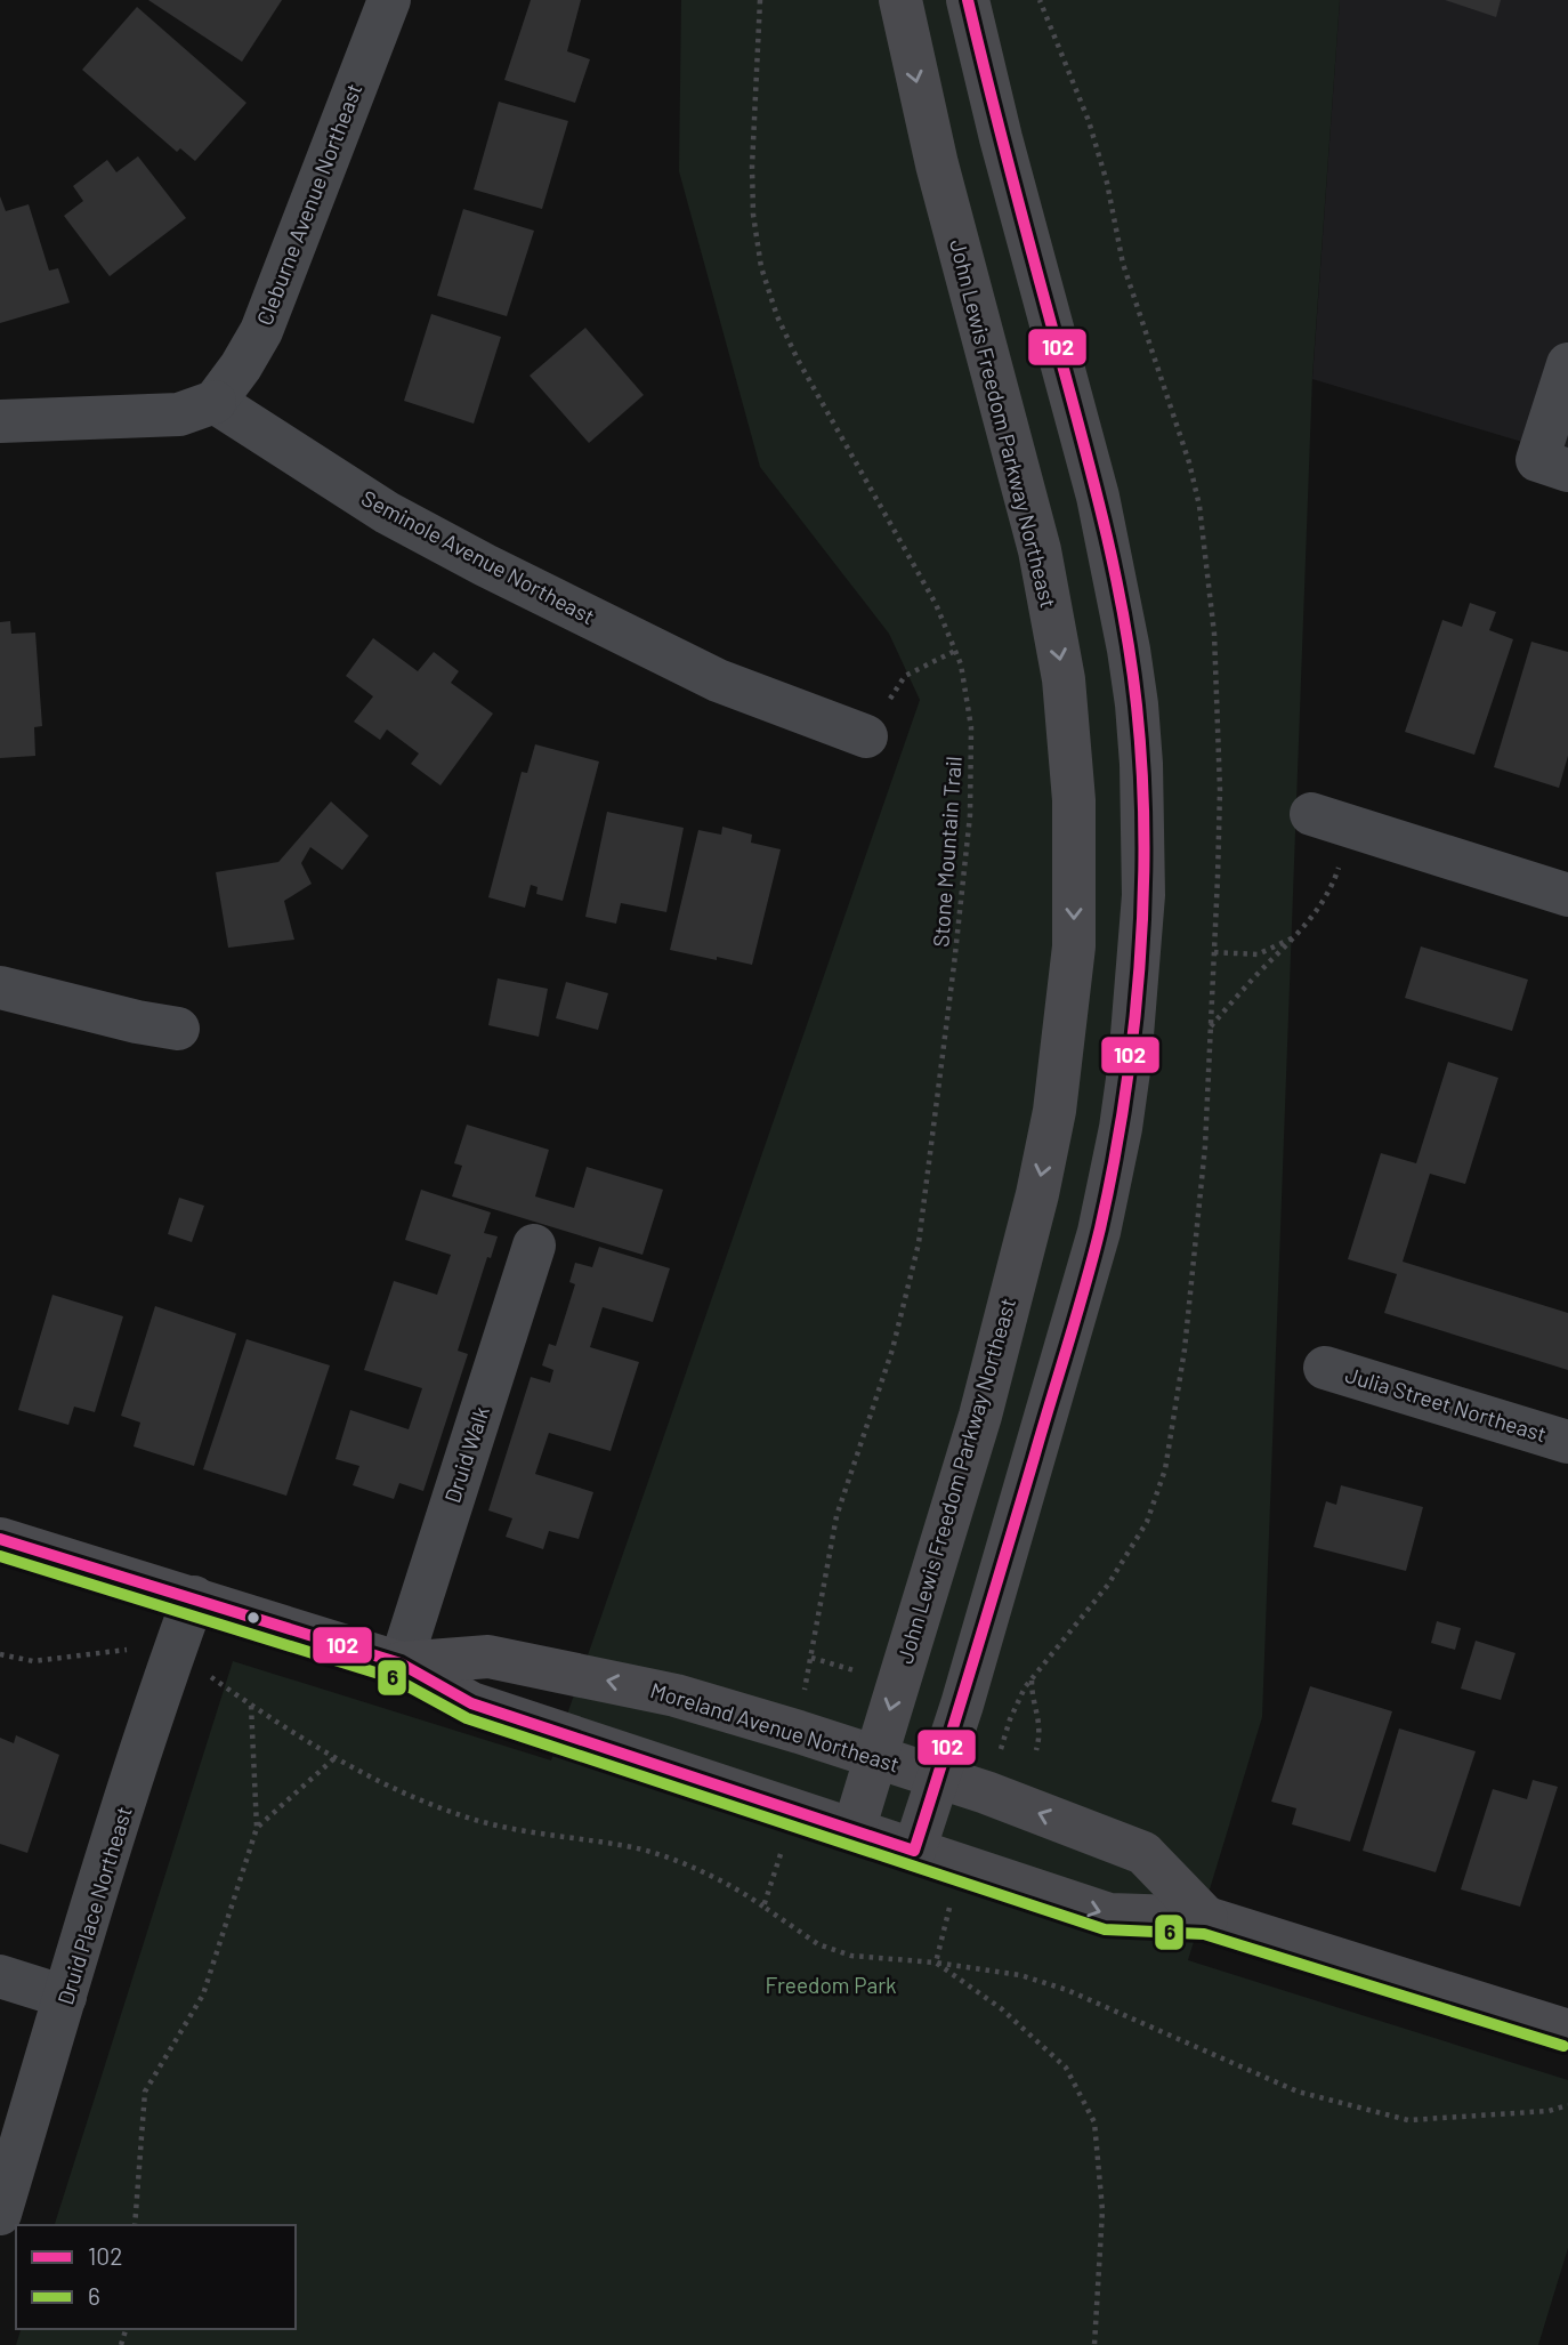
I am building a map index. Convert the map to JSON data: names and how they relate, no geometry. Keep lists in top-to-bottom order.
{
  "streets": {
    "highway": ["John Lewis Freedom Parkway Northeast", "Moreland Avenue Northeast"],
    "street": [
      "Cleburne Avenue Northeast",
      "Seminole Avenue Northeast",
      "Julia Street Northeast",
      "Druid Walk",
      "Druid Place Northeast"
    ],
    "path": ["Stone Mountain Trail"]
  },
  "crossings": [
    ["Cleburne Avenue Northeast", "Seminole Avenue Northeast"],
    ["John Lewis Freedom Parkway Northeast", "Moreland Avenue Northeast"],
    ["Druid Walk", "Moreland Avenue Northeast"],
    ["Moreland Avenue Northeast", "Druid Place Northeast"]
  ],
  "parks": ["Freedom Park"],
  "lines": ["transit line 102", "transit line 6"],
  "legend": ["102", "6"]
}
